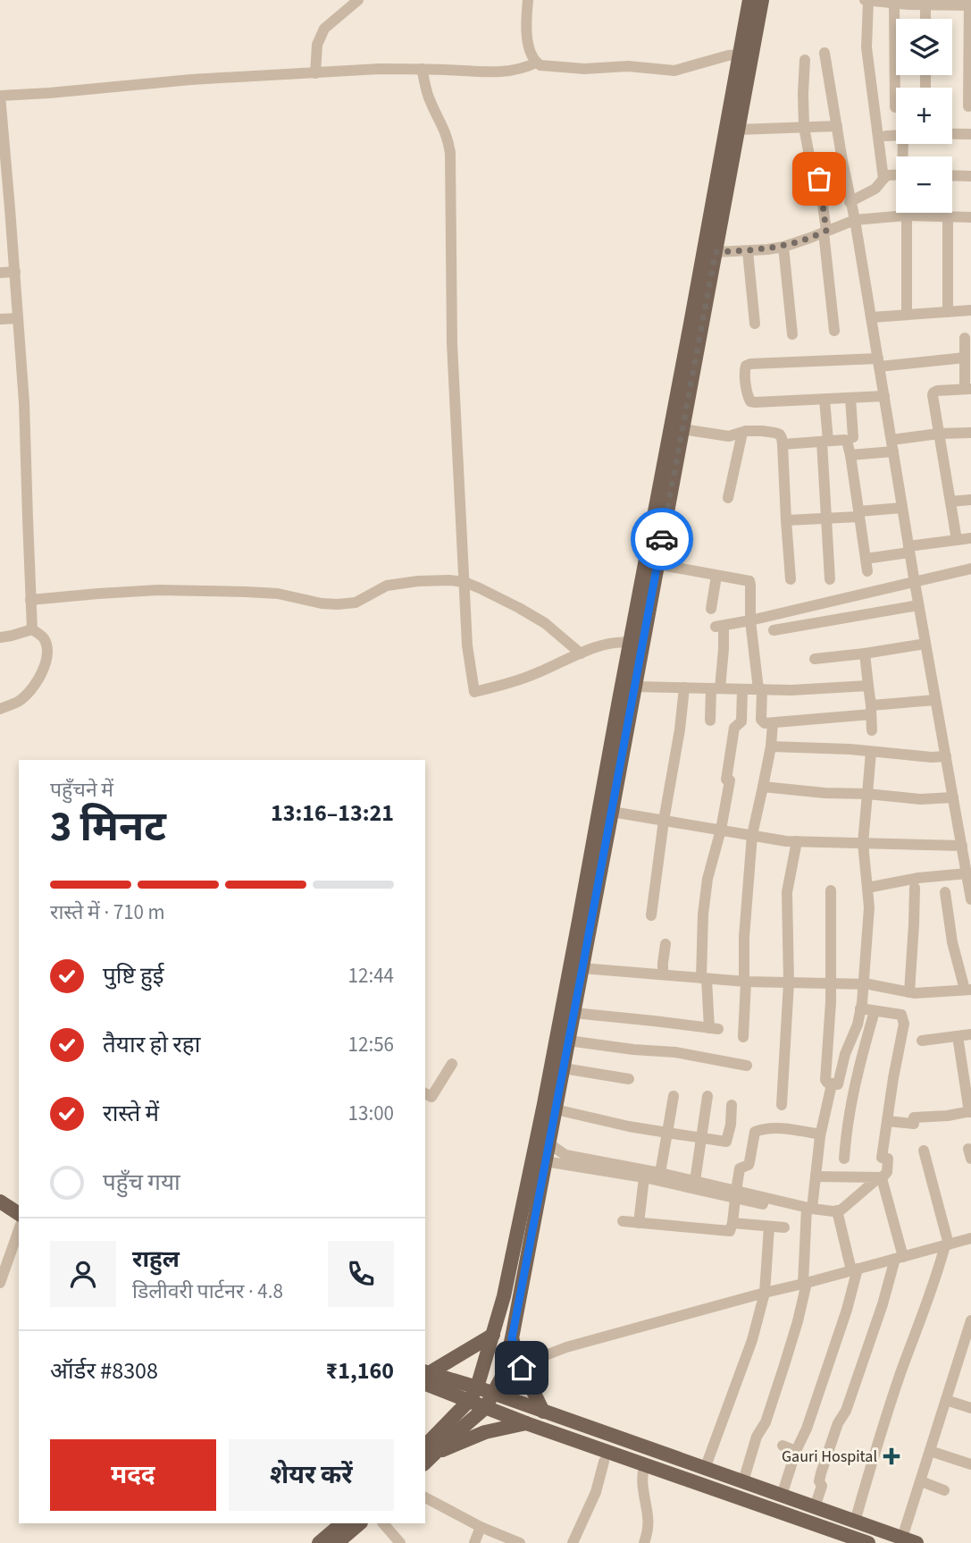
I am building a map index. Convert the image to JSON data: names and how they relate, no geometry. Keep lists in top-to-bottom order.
{
  "places": {
    "health": ["Gauri Hospital"]
  },
  "page": {
    "map_buttons": ["+", "−"],
    "heading": ["3 मिनट", "पहुँचने में", "13:16–13:21"],
    "panel": [
      "राहुल",
      "डिलीवरी पार्टनर · 4.8",
      "ऑर्डर #8308",
      "₹1,160"
    ],
    "bar": "रास्ते में · 710 m",
    "list": [
      ["पुष्टि हुई", "12:44"],
      ["तैयार हो रहा", "12:56"],
      ["रास्ते में", "13:00"],
      "पहुँच गया"
    ],
    "buttons": ["मदद", "शेयर करें"]
  }
}
